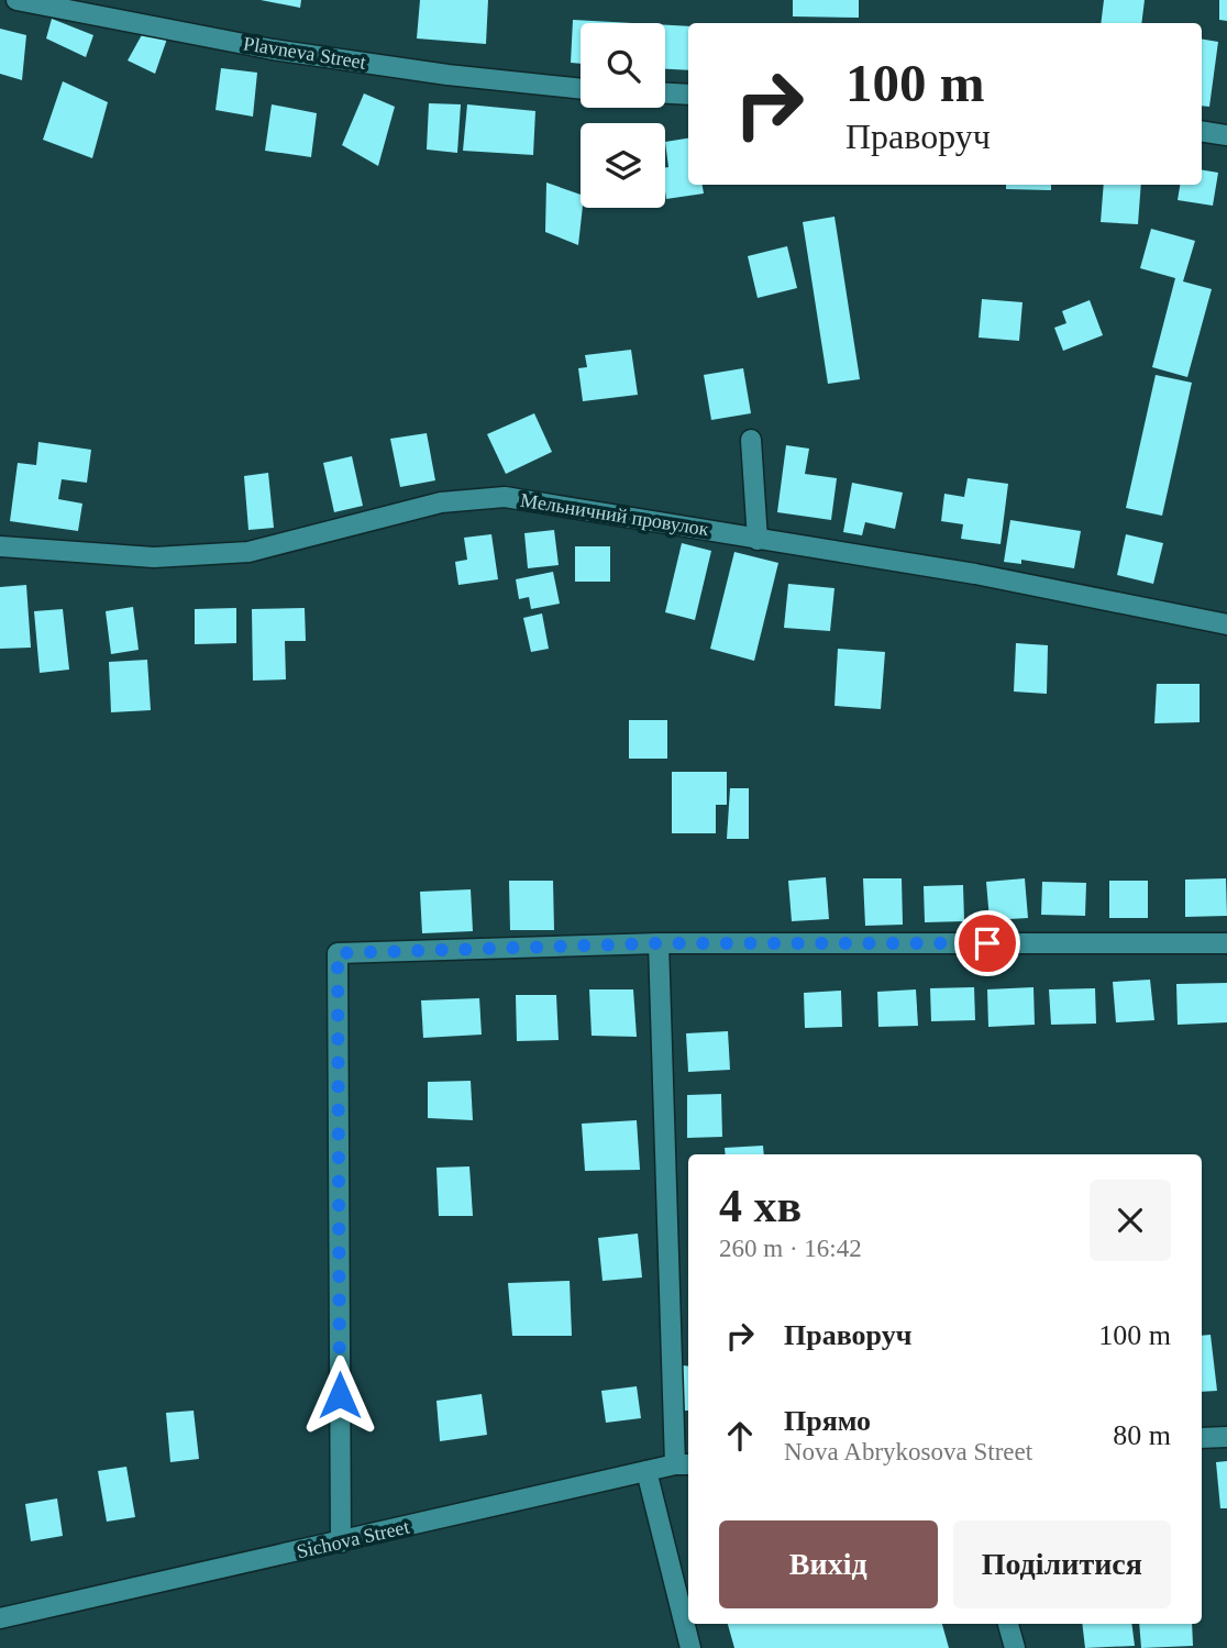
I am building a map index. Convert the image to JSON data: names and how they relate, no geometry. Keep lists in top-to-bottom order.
{
  "streets": {
    "street": ["Plavneva Street", "Мельничний провулок", "Sichova Street"]
  },
  "page": {
    "turn": ["100 m", "Праворуч"],
    "heading": ["4 хв", "260 m · 16:42"],
    "list": [
      {
        "name": "Праворуч",
        "value": "100 m"
      },
      {
        "name": "Прямо",
        "note": "Nova Abrykosova Street",
        "value": "80 m"
      }
    ],
    "buttons": ["Вихід", "Поділитися"]
  }
}
